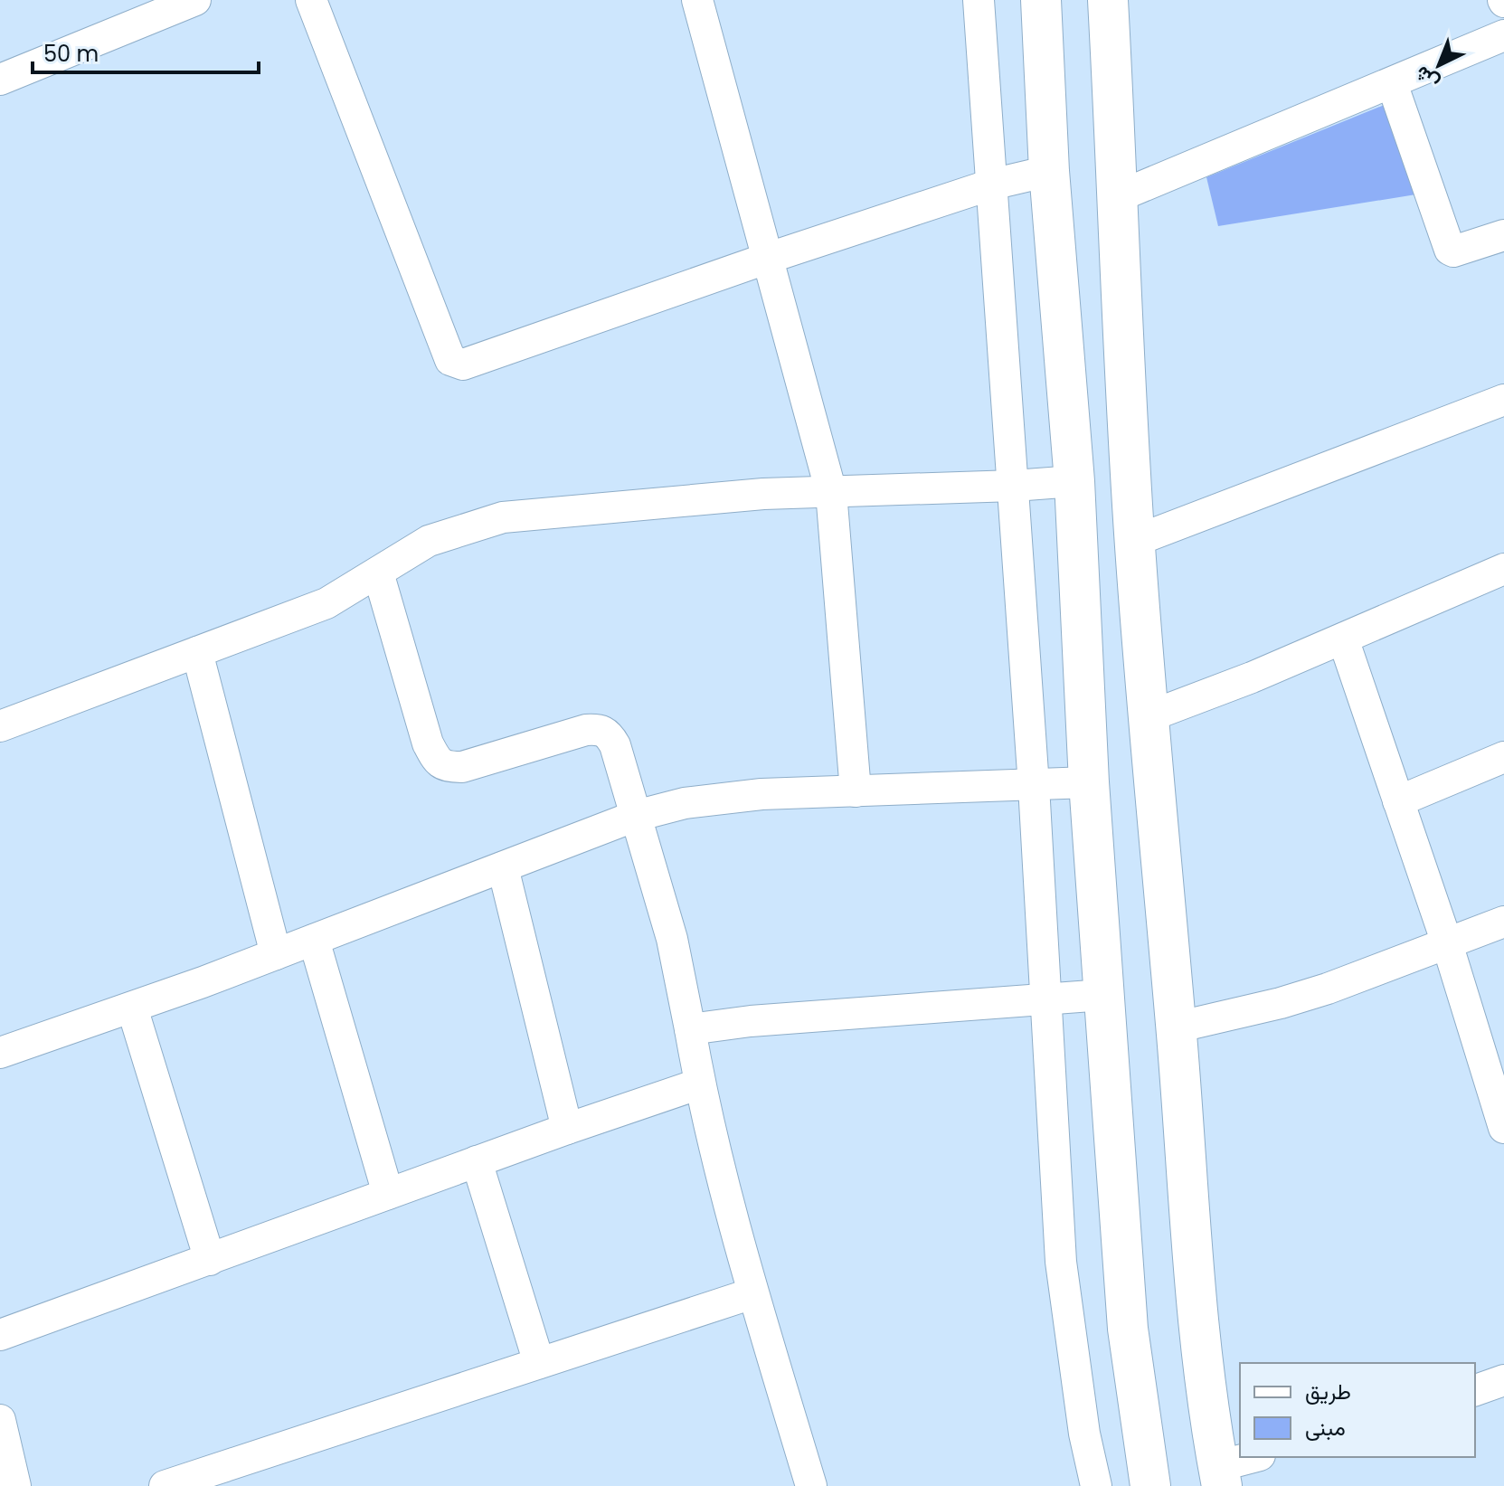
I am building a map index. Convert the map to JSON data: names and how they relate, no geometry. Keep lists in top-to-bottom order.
{
  "legend": ["طريق", "مبنى"],
  "scale_bar": "50 m",
  "north": "bottom left"
}
